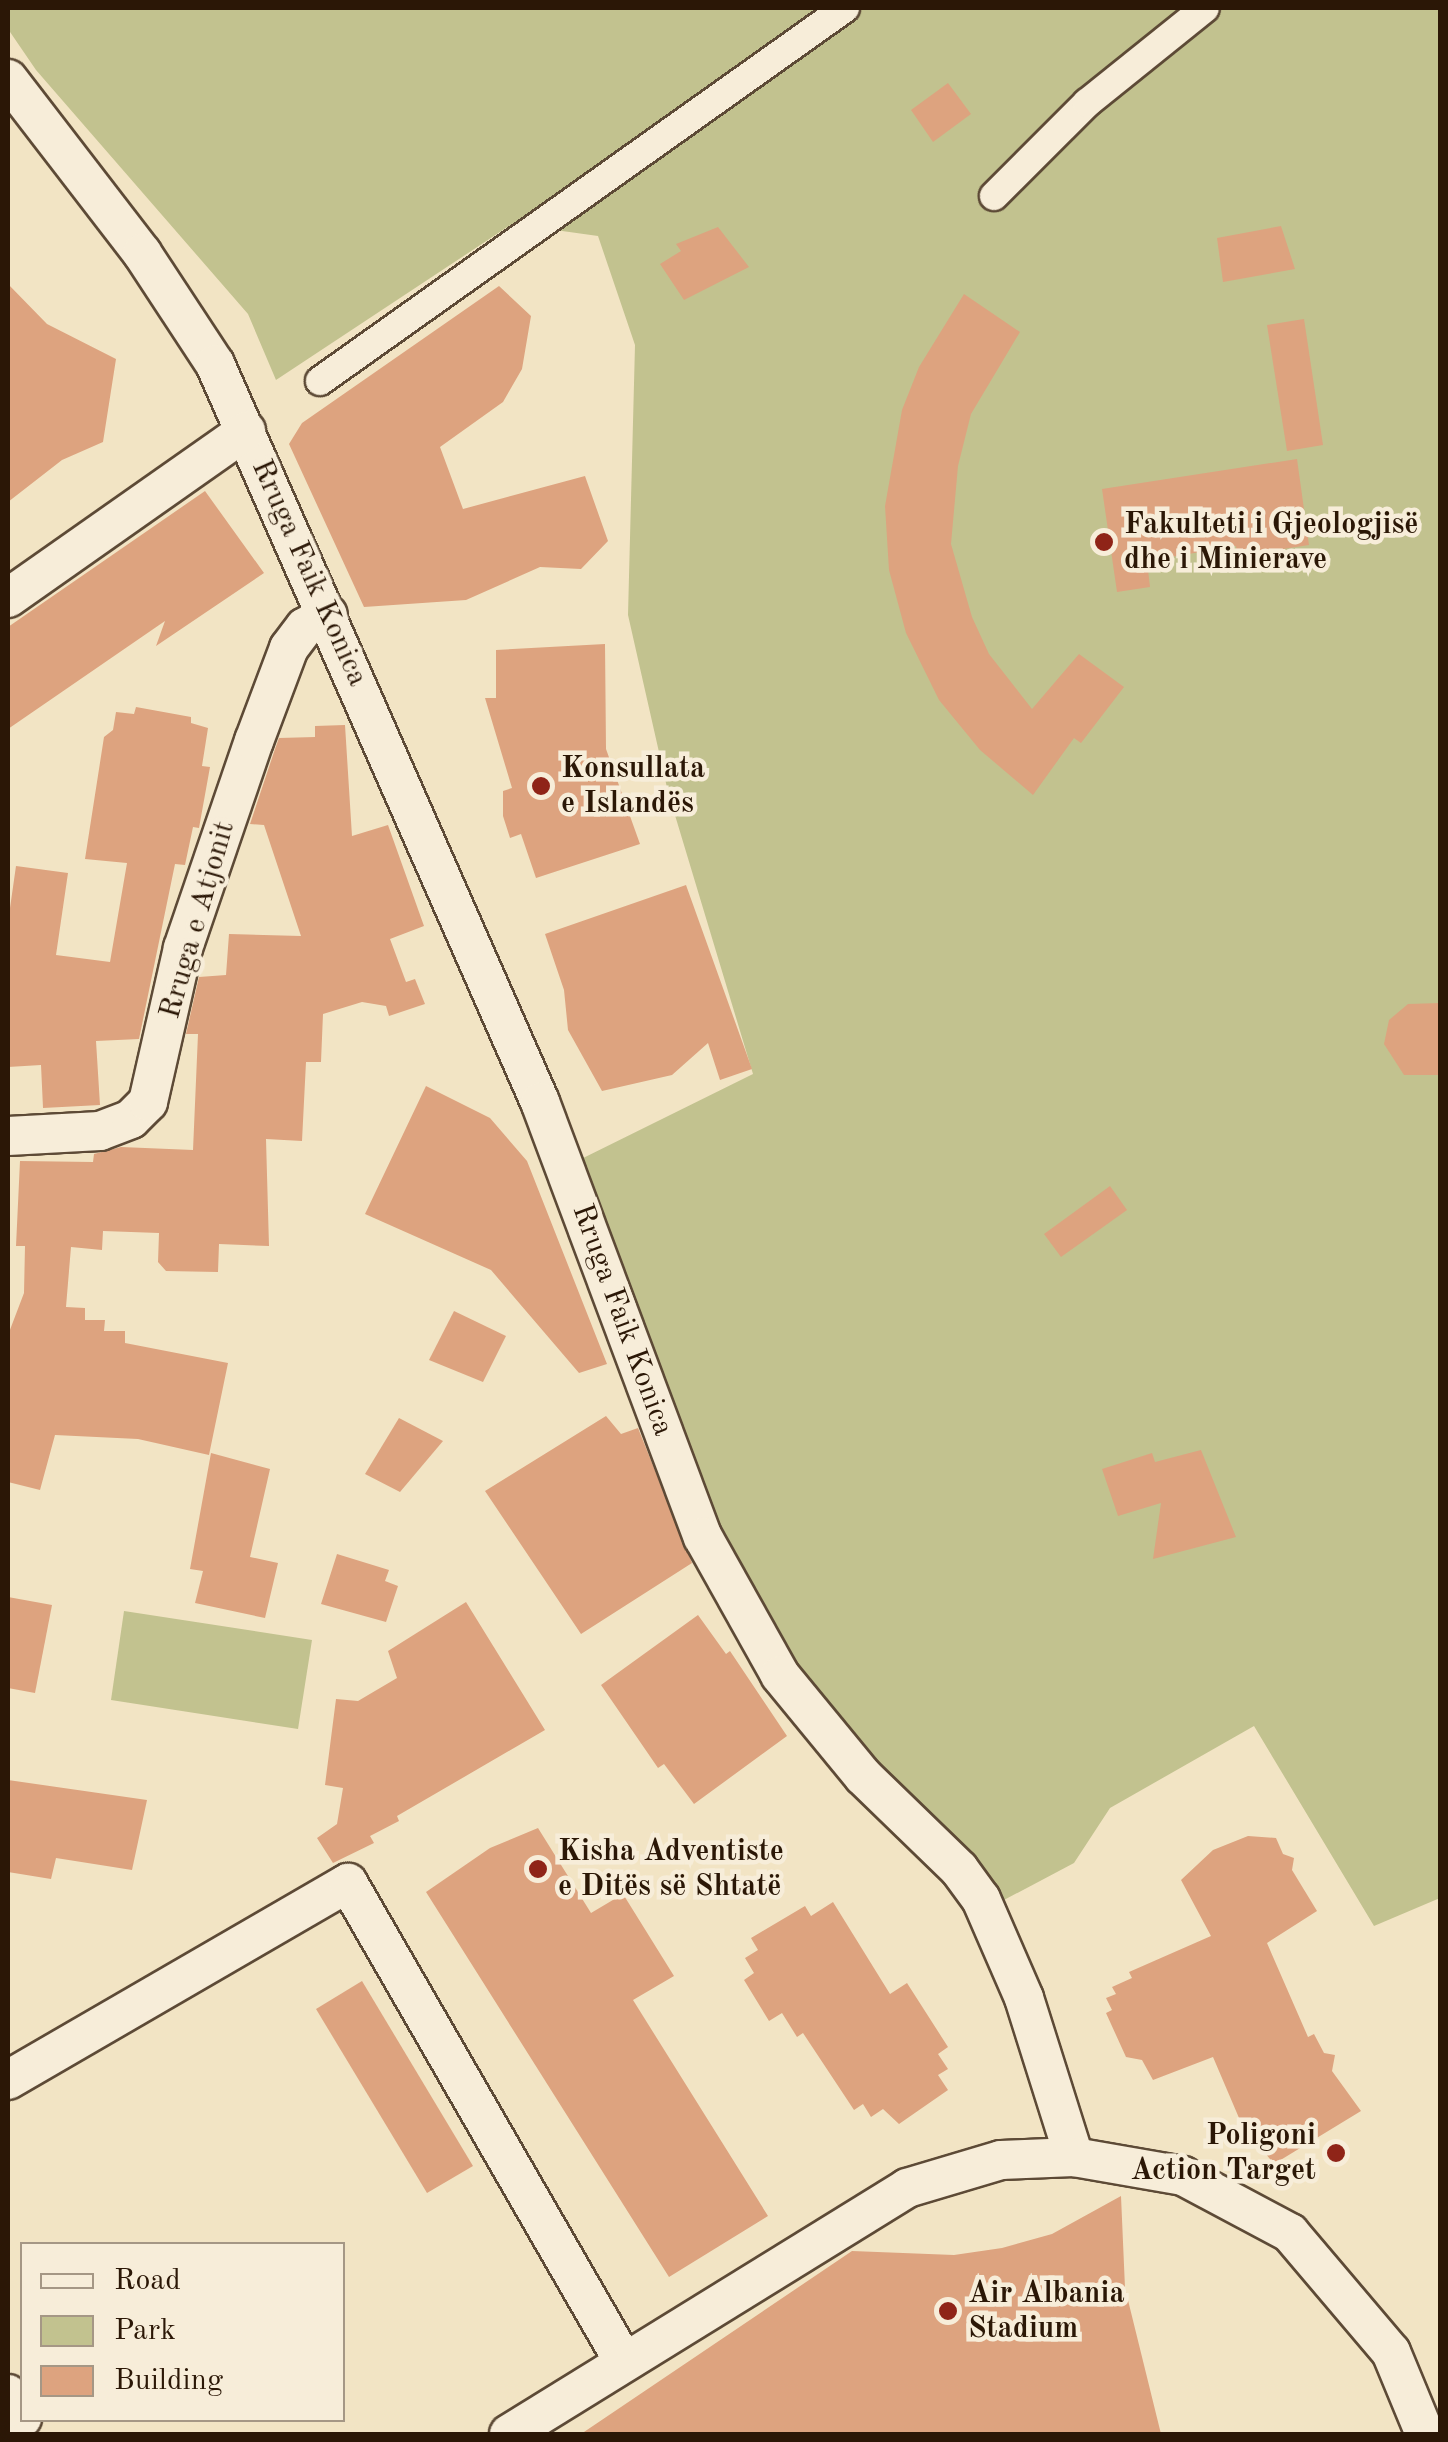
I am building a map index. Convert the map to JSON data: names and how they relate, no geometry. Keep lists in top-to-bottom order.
{
  "streets": {
    "street": ["Rruga Faik Konica", "Rruga e Atjonit"]
  },
  "crossings": [
    ["Rruga Faik Konica", "Rruga e Atjonit"]
  ],
  "places": [
    "Fakulteti i Gjeologjisë dhe i Minierave",
    "Konsullata e Islandës",
    "Kisha Adventiste e Ditës së Shtatë",
    "Poligoni Action Target",
    "Air Albania Stadium"
  ],
  "legend": ["Road", "Park", "Building"]
}
